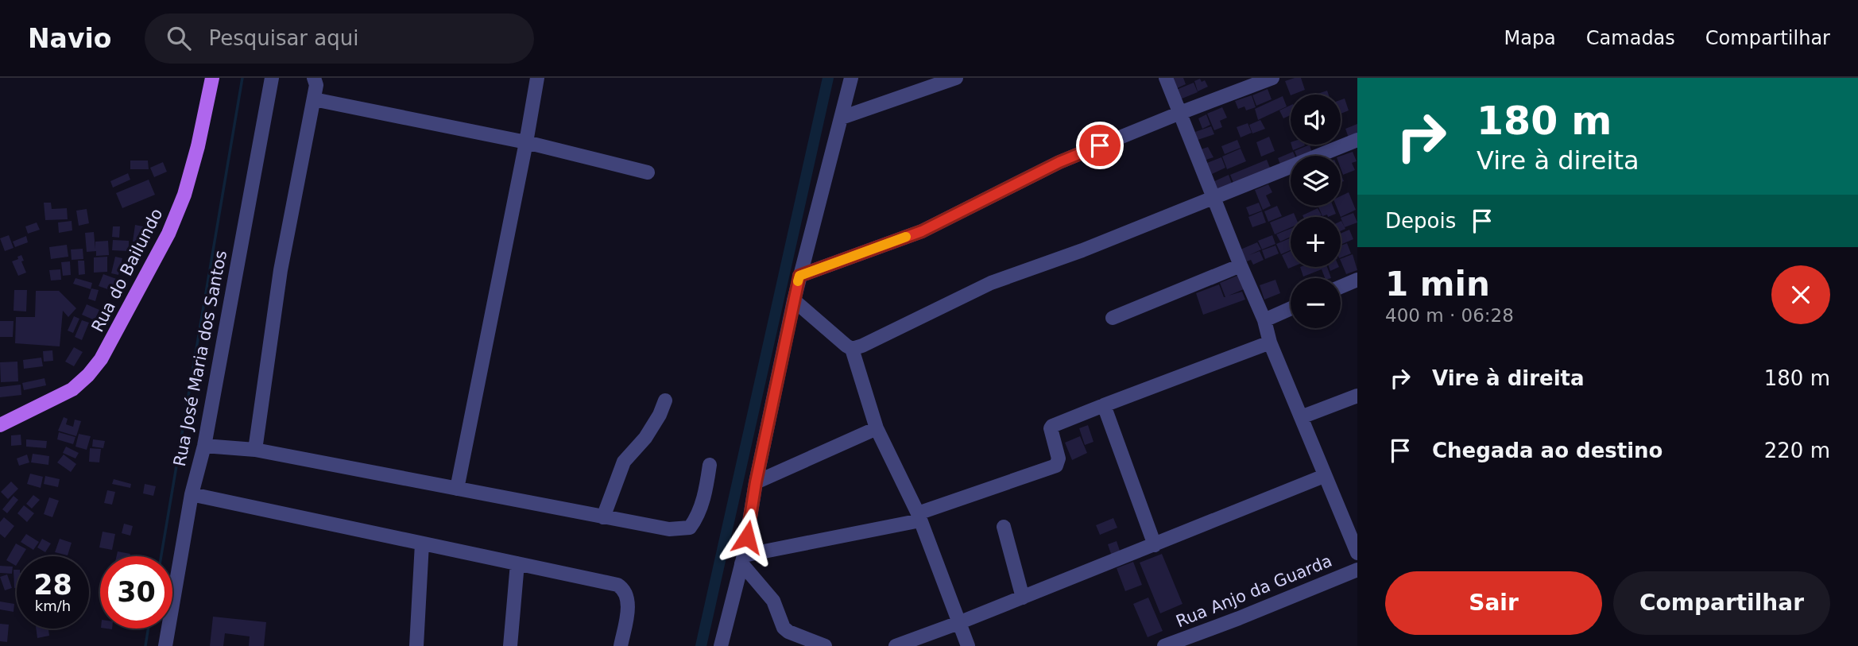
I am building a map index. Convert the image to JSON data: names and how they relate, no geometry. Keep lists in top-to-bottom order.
{
  "streets": {
    "main road": ["Rua do Bailundo"],
    "street": ["Rua José Maria dos Santos", "Rua Anjo da Guarda"]
  },
  "page": {
    "header": "Navio",
    "search": "Pesquisar aqui",
    "nav": ["Mapa", "Camadas", "Compartilhar"],
    "turn": ["180 m", "Vire à direita"],
    "map_buttons": ["+", "−"],
    "then": "Depois",
    "heading": ["1 min", "400 m · 06:28"],
    "list": [
      {
        "name": "Vire à direita",
        "value": "180 m"
      },
      {
        "name": "Chegada ao destino",
        "value": "220 m"
      }
    ],
    "speed": "28 km/h",
    "limit": "30",
    "buttons": ["Sair", "Compartilhar"]
  }
}
